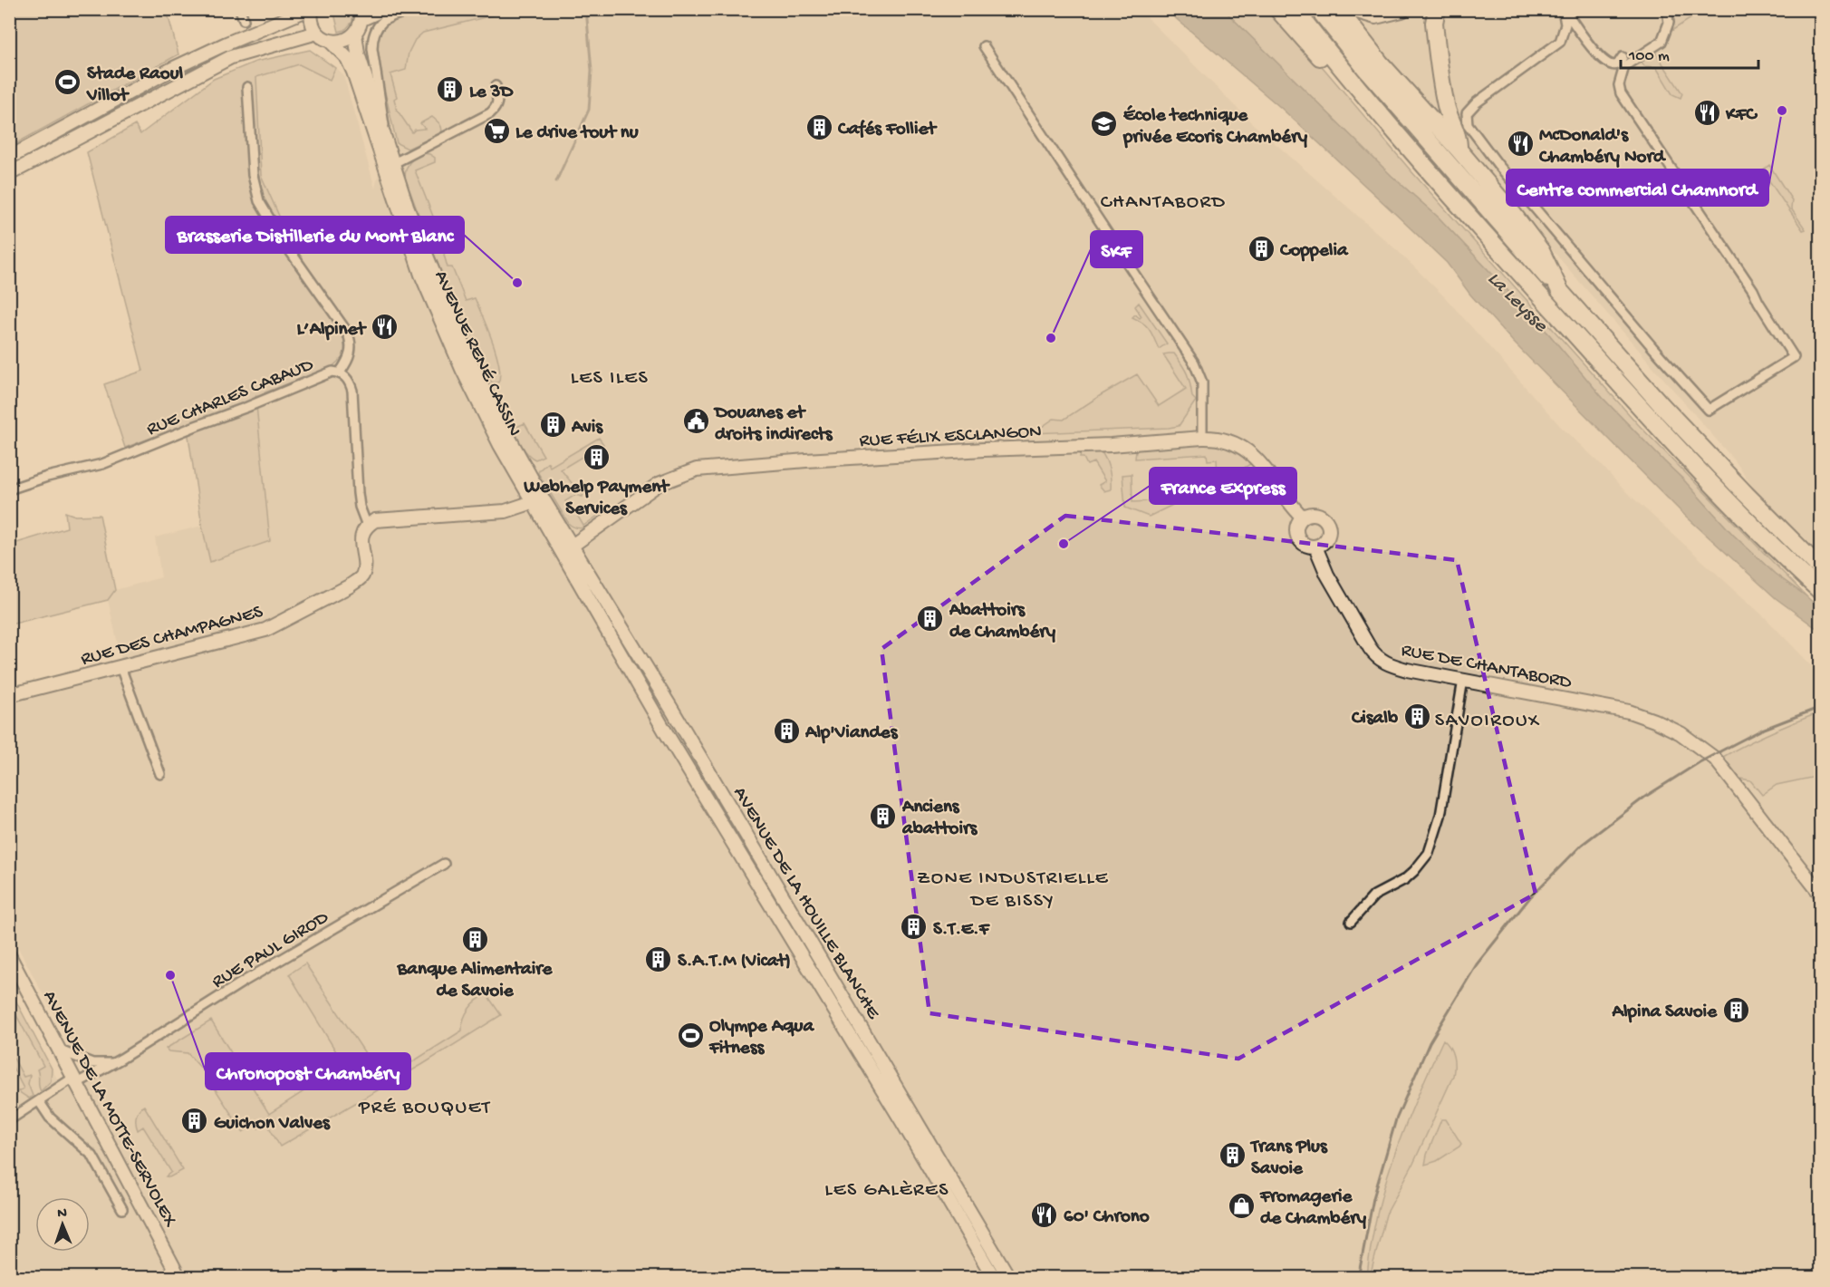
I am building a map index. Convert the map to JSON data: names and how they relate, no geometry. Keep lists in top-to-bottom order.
{
  "streets": {
    "main road": [
      "AVENUE RENÉ CASSIN",
      "RUE FÉLIX ESCLANGON",
      "RUE DES CHAMPAGNES",
      "RUE DE CHANTABORD",
      "AVENUE DE LA HOUILLE BLANCHE",
      "AVENUE DE LA MOTTE-SERVOLEX"
    ],
    "street": ["RUE CHARLES CABAUD", "RUE PAUL GIROD"]
  },
  "crossings": [
    ["AVENUE RENÉ CASSIN", "RUE FÉLIX ESCLANGON"],
    ["AVENUE RENÉ CASSIN", "AVENUE DE LA HOUILLE BLANCHE"],
    ["RUE CHARLES CABAUD", "RUE DES CHAMPAGNES"],
    ["RUE FÉLIX ESCLANGON", "AVENUE DE LA HOUILLE BLANCHE"],
    ["RUE PAUL GIROD", "AVENUE DE LA MOTTE-SERVOLEX"]
  ],
  "districts": [
    "CHANTABORD",
    "LES ILES",
    "SAVOIROUX",
    "ZONE INDUSTRIELLE DE BISSY",
    "PRÉ BOUQUET",
    "LES GALÈRES"
  ],
  "water": ["La Leysse"],
  "places": {
    "sports": ["Stade Raoul Villot", "Olympe Aqua Fitness"],
    "building": [
      "Le 3D",
      "Cafés Folliet",
      "Coppelia",
      "Avis",
      "Webhelp Payment Services",
      "Abattoirs de Chambéry",
      "Cisalb",
      "Alp'Viandes",
      "Anciens abattoirs",
      "S.T.E.F",
      "Banque Alimentaire de Savoie",
      "S.A.T.M (Vicat)",
      "Alpina Savoie",
      "Guichon Valves",
      "Trans Plus Savoie"
    ],
    "other": [
      "Centre commercial Chamnord",
      "Brasserie Distillerie du Mont Blanc",
      "SKF",
      "France Express",
      "Chronopost Chambéry"
    ],
    "restaurant": [
      "KFC",
      "McDonald's Chambéry Nord",
      "L’Alpinet",
      "60' Chrono"
    ],
    "school or university": ["École technique privée Ecoris Chambéry"],
    "supermarket": ["Le drive tout nu"],
    "public building": ["Douanes et droits indirects"],
    "shop": ["Fromagerie de Chambéry"]
  },
  "scale_bar": "100 m",
  "north": "top"
}
